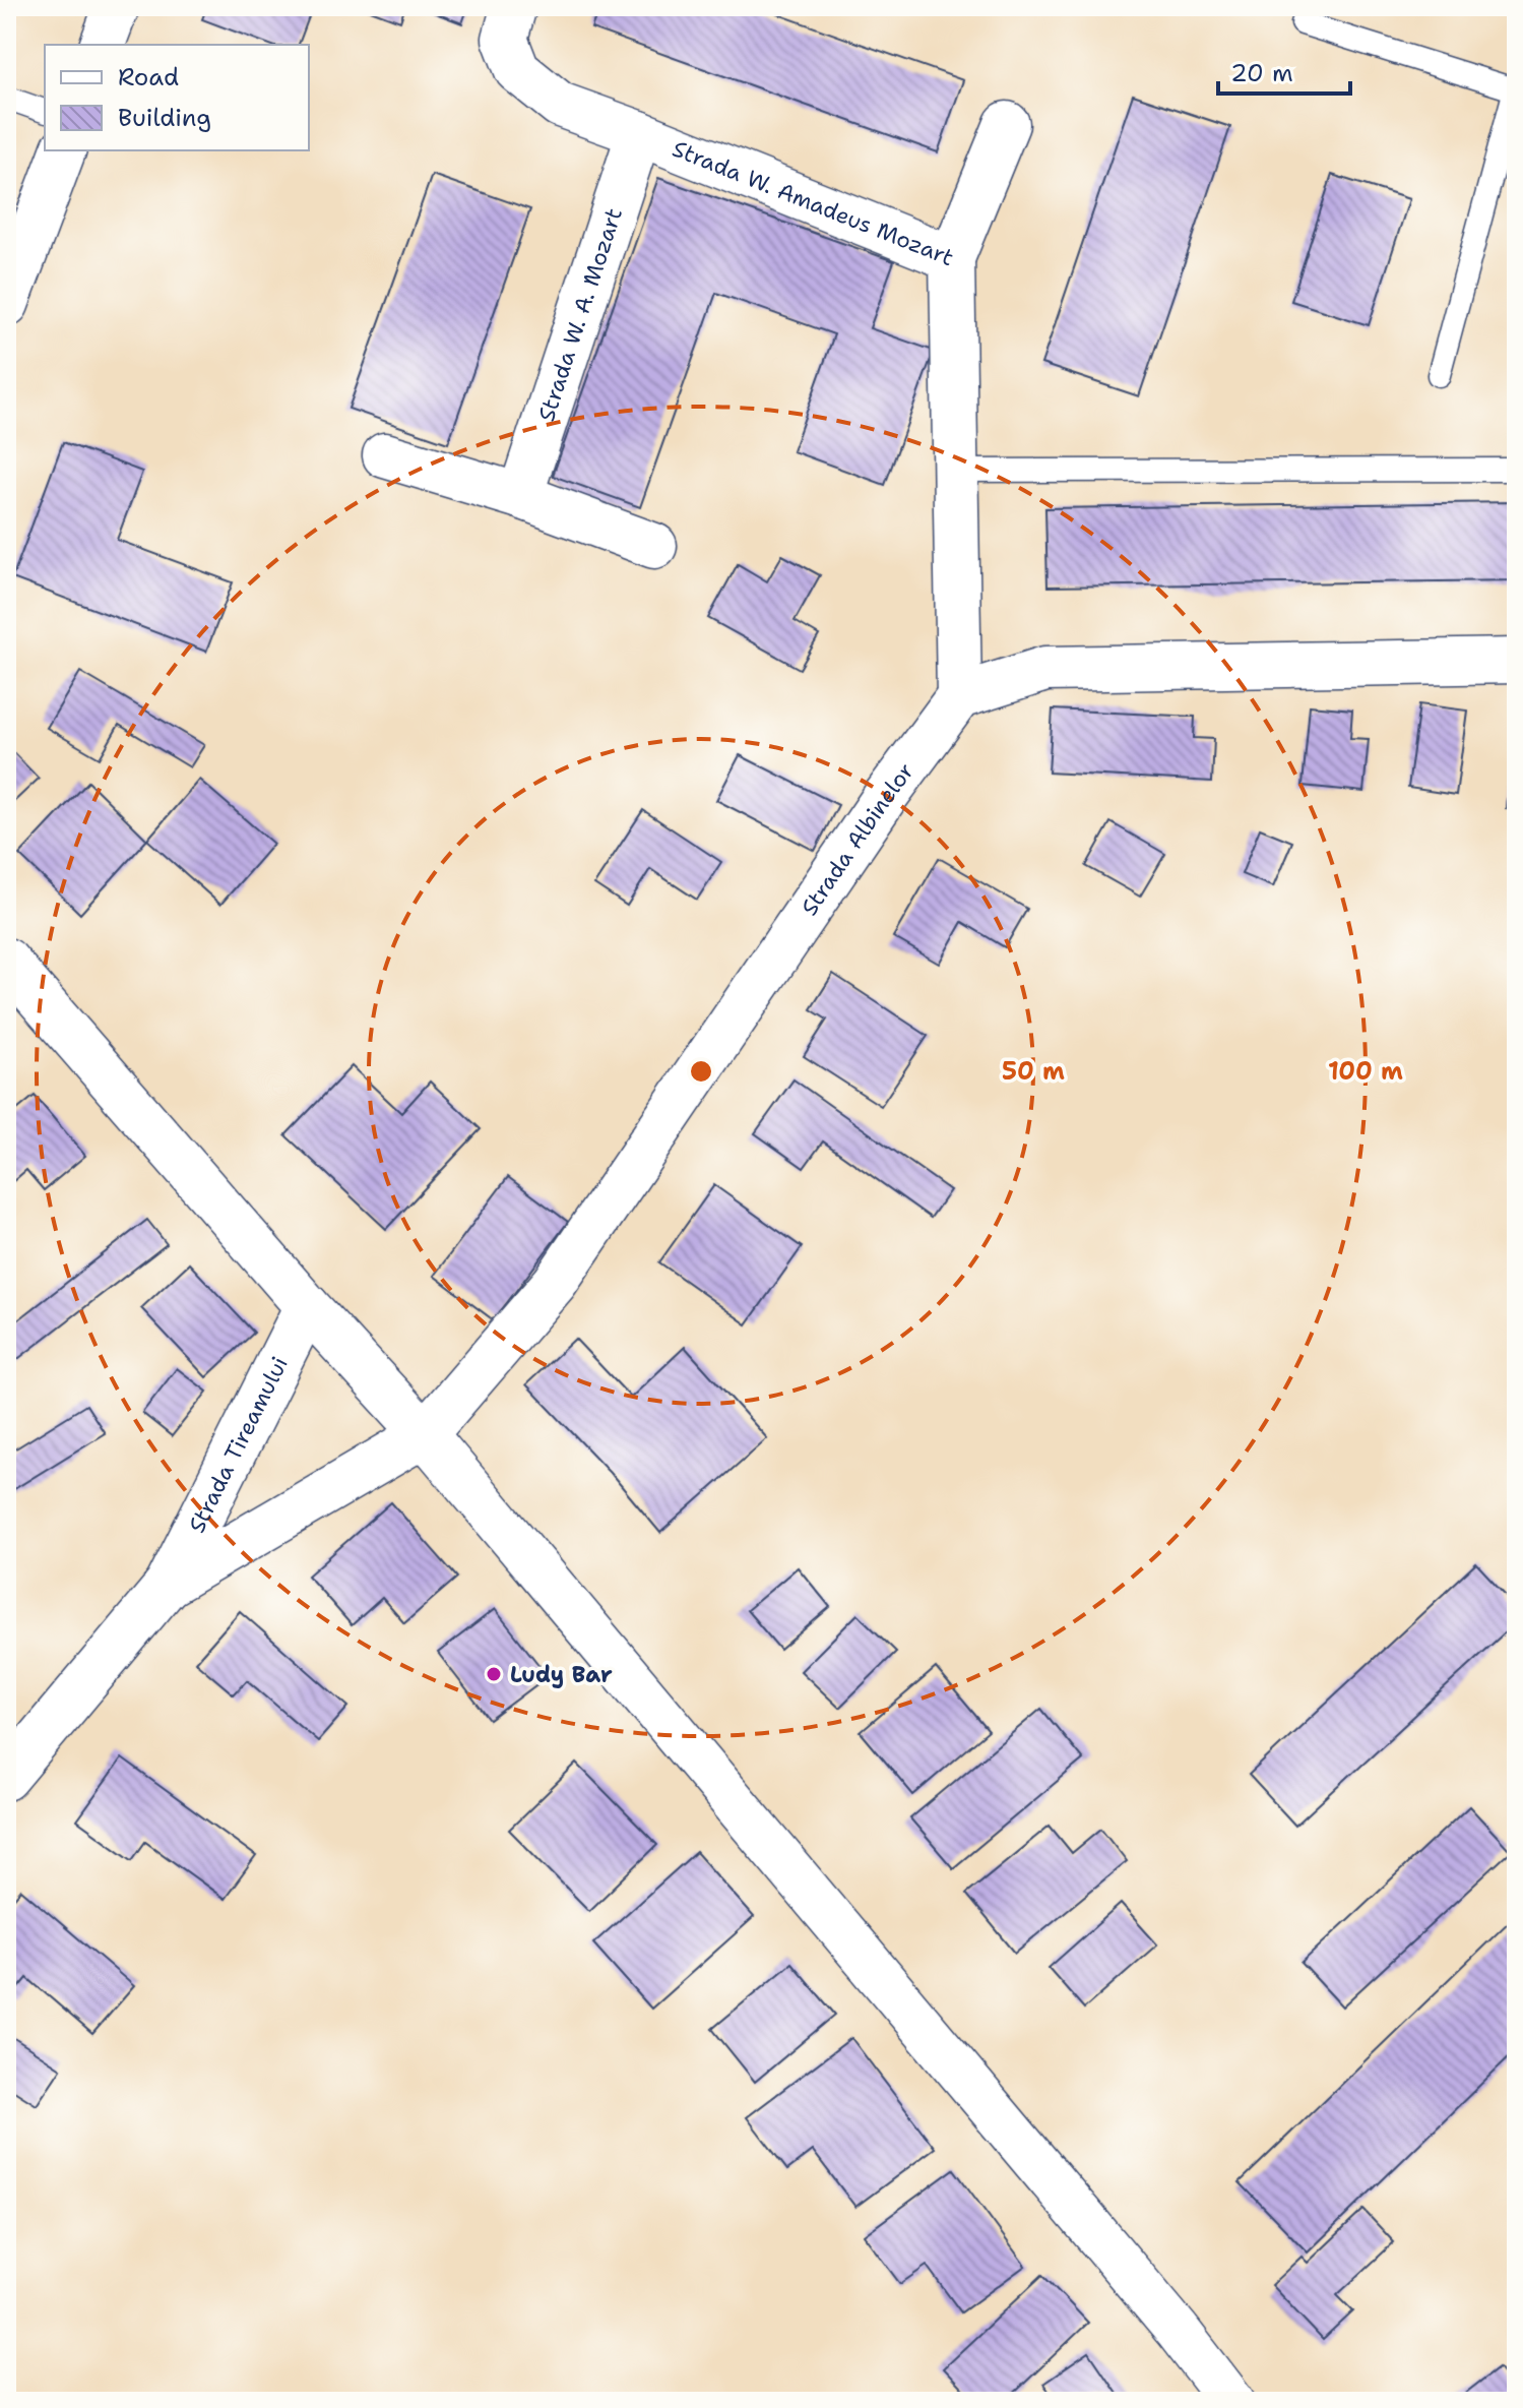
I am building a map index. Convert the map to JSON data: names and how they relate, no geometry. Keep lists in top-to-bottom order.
{
  "streets": {
    "street": [
      "Strada W. Amadeus Mozart",
      "Strada W. A. Mozart",
      "Strada Albinelor",
      "Strada Tireamului"
    ]
  },
  "crossings": [
    ["Strada W. Amadeus Mozart", "Strada W. A. Mozart"],
    ["Strada W. Amadeus Mozart", "Strada Albinelor"],
    ["Strada Albinelor", "Strada Tireamului"]
  ],
  "places": ["Ludy Bar"],
  "legend": ["Road", "Building"],
  "scale_bar": "20 m",
  "rings": ["50 m", "100 m"]
}
